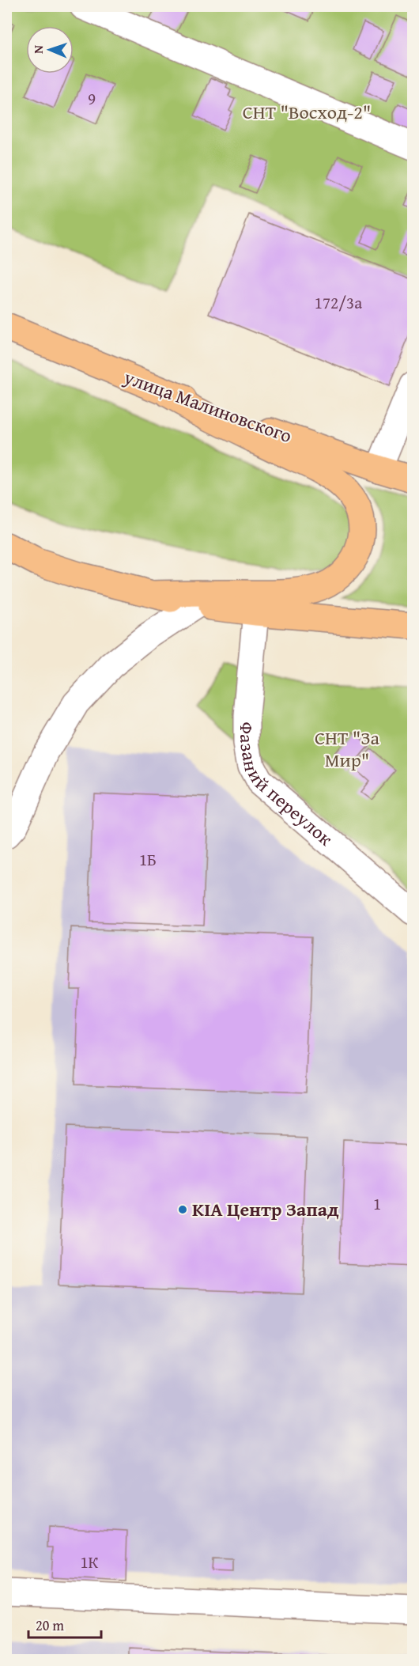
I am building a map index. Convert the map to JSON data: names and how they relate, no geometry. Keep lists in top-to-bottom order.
{
  "streets": {
    "highway": ["улица Малиновского"],
    "street": ["Фазаний переулок"]
  },
  "parks": ["СНТ \"Восход-2\"", "СНТ \"За Мир\""],
  "places": ["KIA Центр Запад"],
  "house_numbers": [
    "9",
    "172/3а",
    "1Б",
    "1",
    "1К"
  ],
  "scale_bar": "20 m",
  "north": "left"
}
